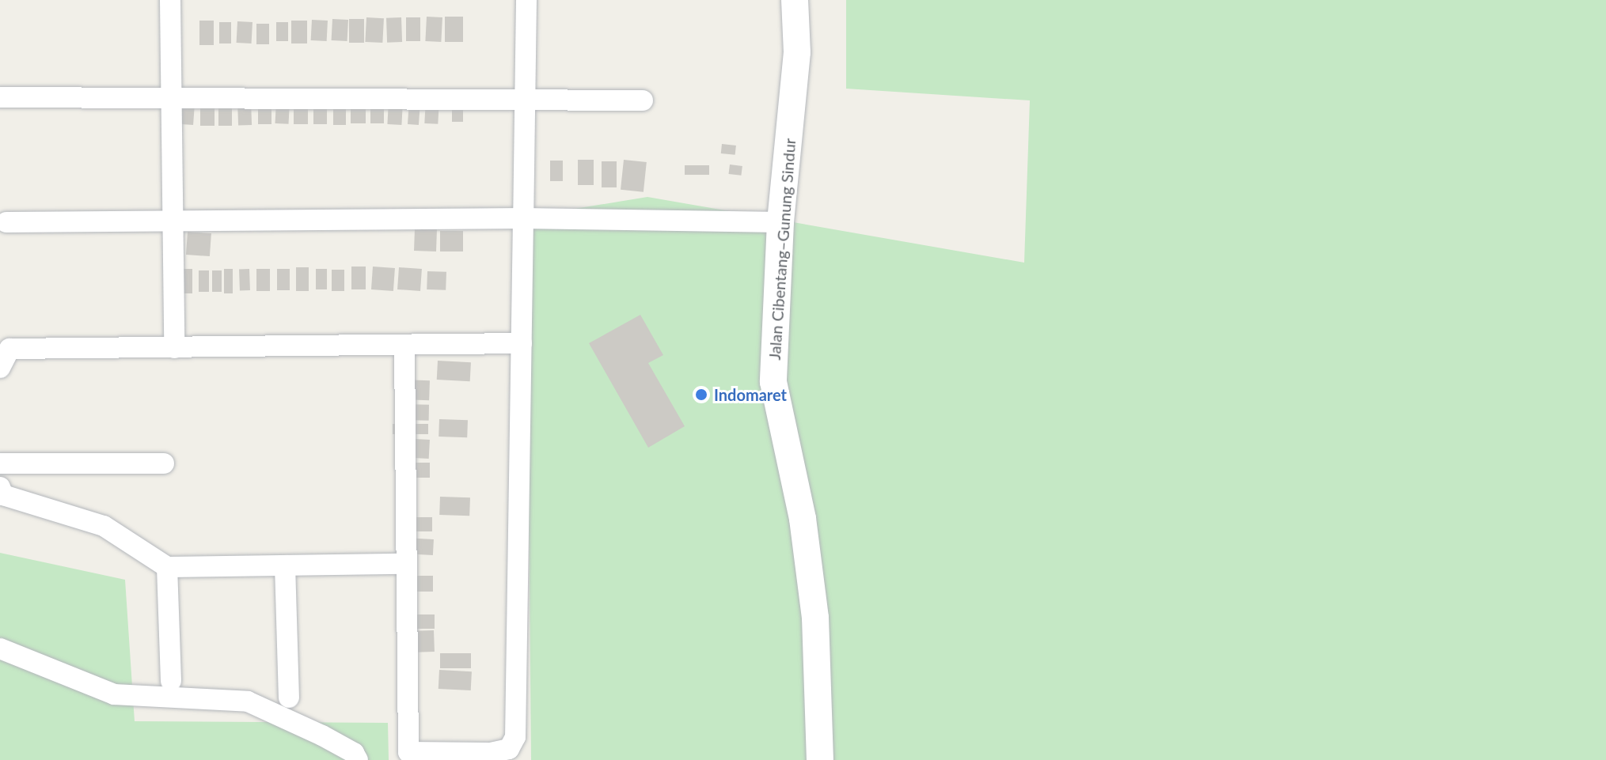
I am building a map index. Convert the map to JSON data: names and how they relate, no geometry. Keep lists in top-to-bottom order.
{
  "streets": {
    "street": ["Jalan Cibentang–Gunung Sindur"]
  },
  "places": ["Indomaret"]
}
